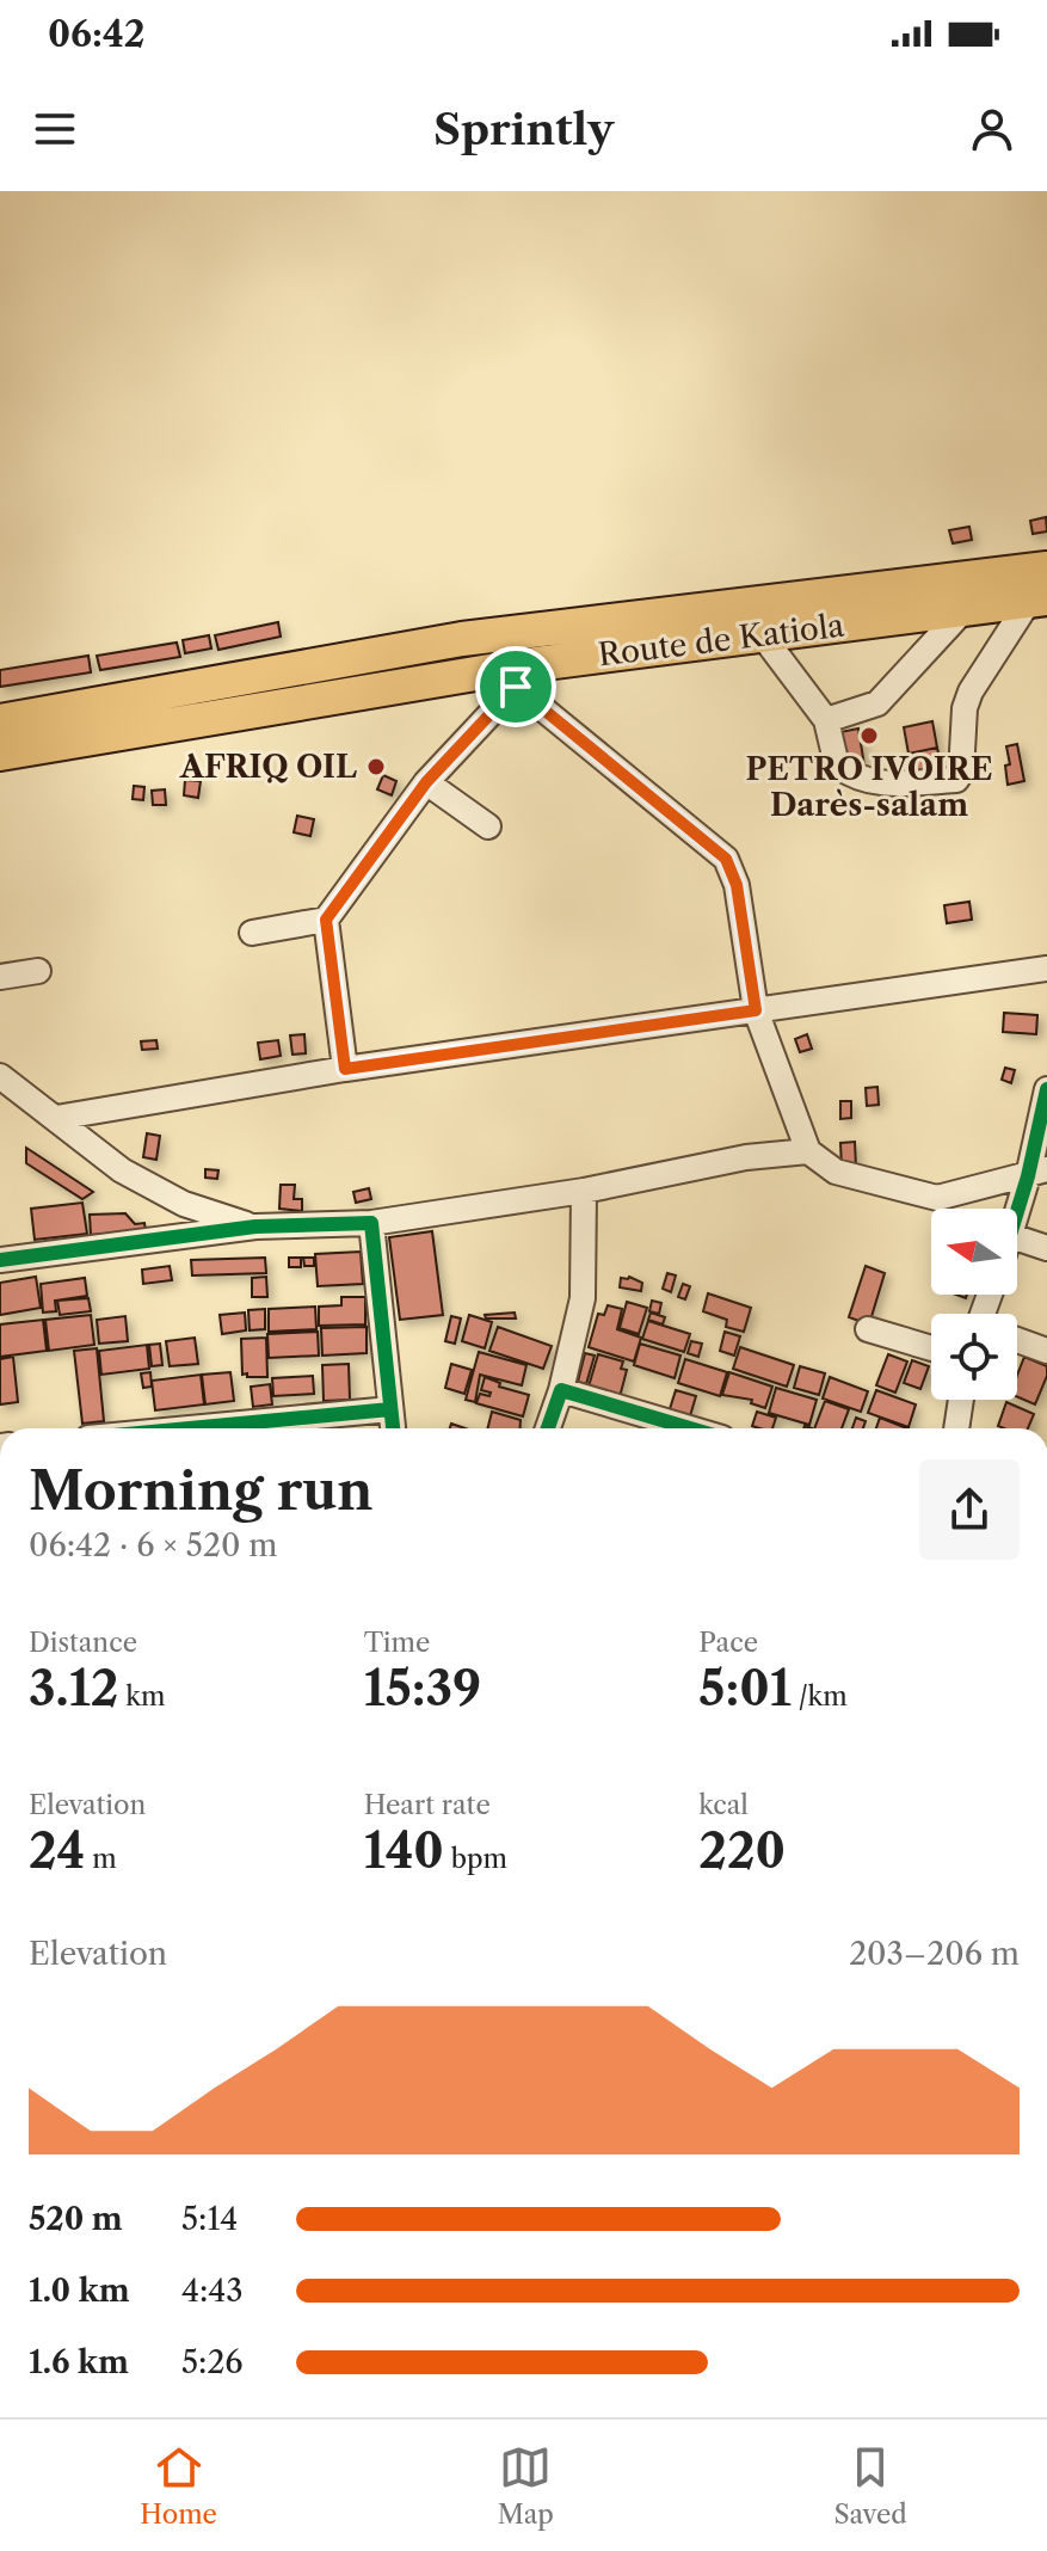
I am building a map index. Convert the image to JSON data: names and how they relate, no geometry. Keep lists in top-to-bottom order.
{
  "streets": {
    "highway": ["Route de Katiola"]
  },
  "places": ["PETRO IVOIRE Darès-salam", "AFRIQ OIL"],
  "north": "left",
  "page": {
    "status": "06:42",
    "header": "Sprintly",
    "heading": ["Morning run", "06:42 · 6 × 520 m"],
    "stats": [
      ["Distance", "3.12 km"],
      ["Time", "15:39"],
      ["Pace", "5:01 /km"],
      ["Elevation", "24 m"],
      ["Heart rate", "140 bpm"],
      ["kcal", "220"]
    ],
    "chart": ["Elevation", "203–206 m"],
    "list": [
      {
        "name": "520 m",
        "note": "5:14"
      },
      {
        "name": "1.0 km",
        "note": "4:43"
      },
      {
        "name": "1.6 km",
        "note": "5:26"
      }
    ],
    "tabs": ["Home", "Map", "Saved"]
  }
}
